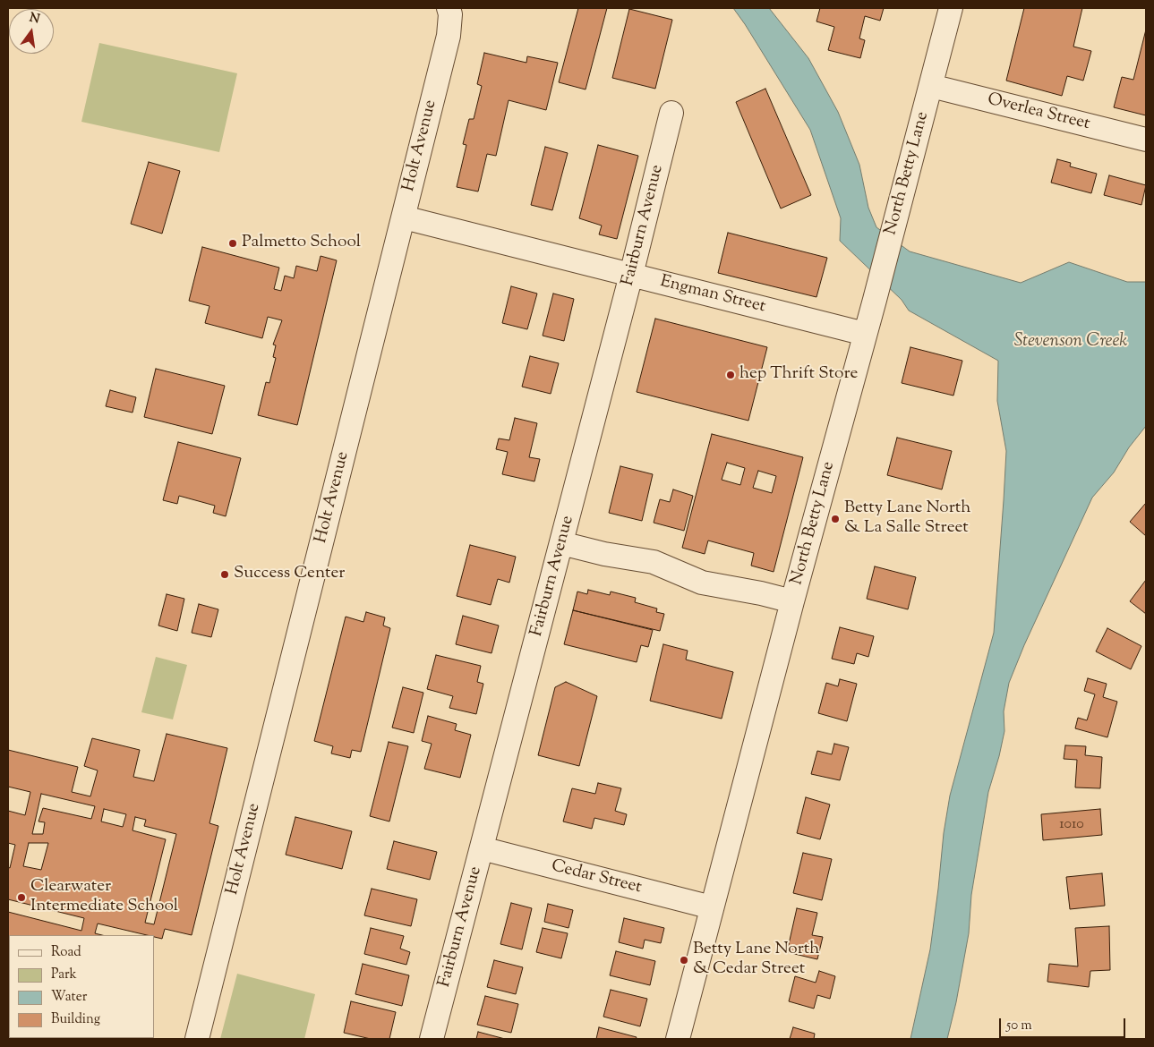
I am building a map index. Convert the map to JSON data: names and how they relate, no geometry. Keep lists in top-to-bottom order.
{
  "streets": {
    "street": [
      "Overlea Street",
      "Holt Avenue",
      "North Betty Lane",
      "Fairburn Avenue",
      "Engman Street",
      "Cedar Street"
    ]
  },
  "crossings": [
    ["Overlea Street", "North Betty Lane"],
    ["Holt Avenue", "Engman Street"],
    ["North Betty Lane", "Engman Street"],
    ["North Betty Lane", "Cedar Street"],
    ["Fairburn Avenue", "Engman Street"],
    ["Fairburn Avenue", "Cedar Street"]
  ],
  "water": ["Stevenson Creek"],
  "places": [
    "Palmetto School",
    "hep Thrift Store",
    "Betty Lane North & La Salle Street",
    "Success Center",
    "Clearwater Intermediate School",
    "Betty Lane North & Cedar Street"
  ],
  "house_numbers": ["1010"],
  "legend": [
    "Road",
    "Park",
    "Water",
    "Building"
  ],
  "scale_bar": "50 m",
  "north": "top"
}
